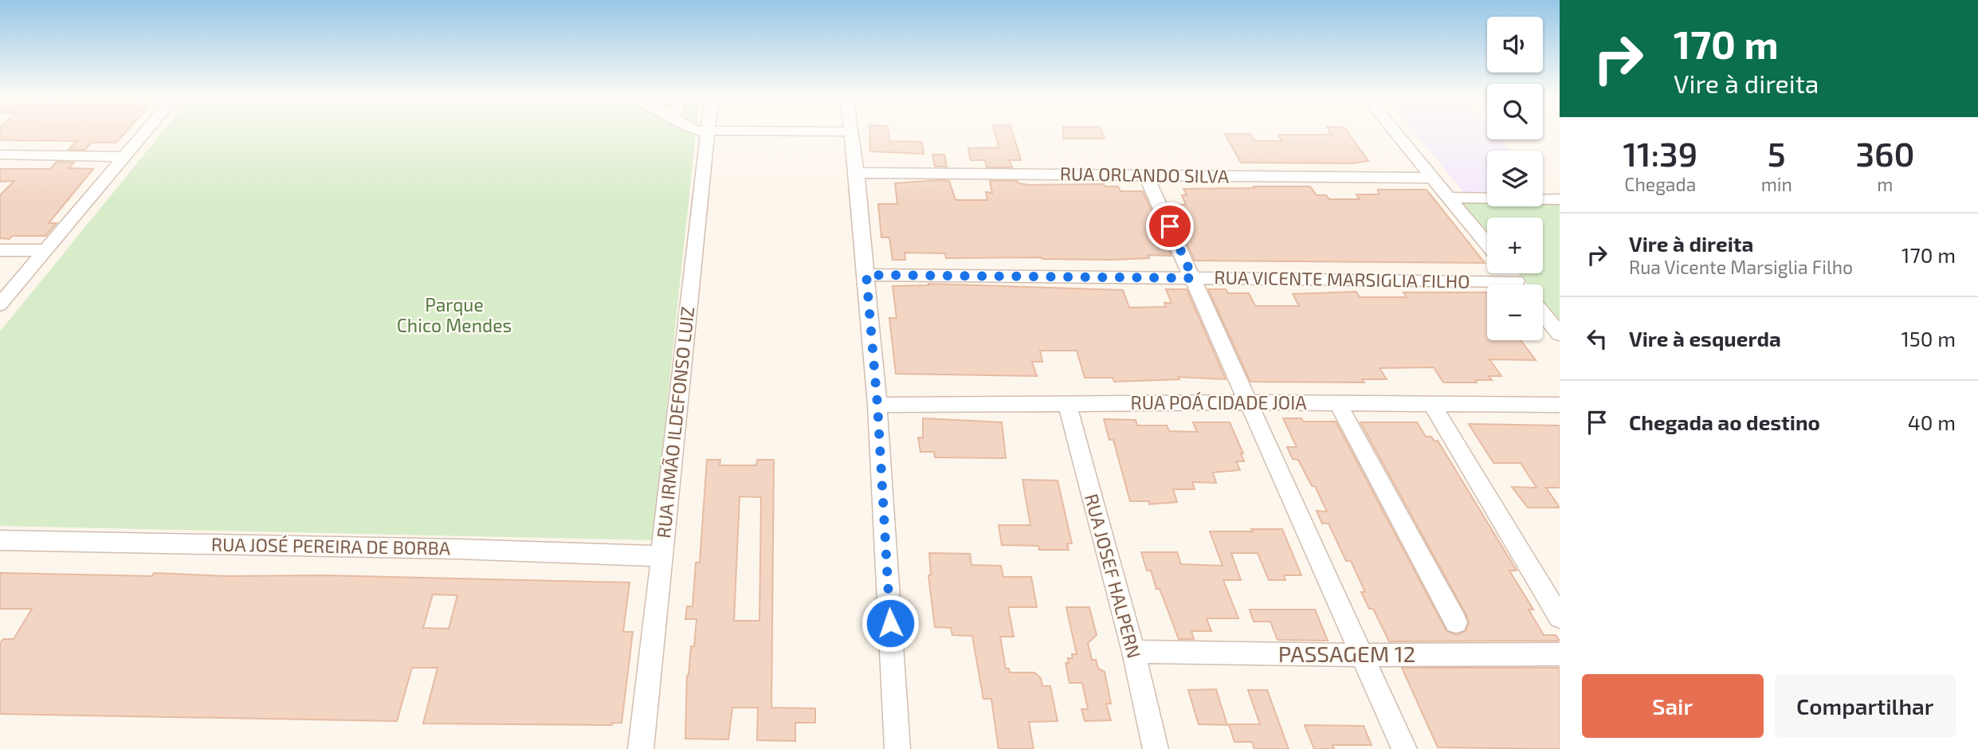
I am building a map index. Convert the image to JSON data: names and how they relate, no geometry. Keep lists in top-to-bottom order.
{
  "streets": {
    "street": [
      "RUA ORLANDO SILVA",
      "RUA VICENTE MARSIGLIA FILHO",
      "RUA POÁ CIDADE JOIA",
      "RUA IRMÃO ILDEFONSO LUIZ",
      "RUA JOSÉ PEREIRA DE BORBA",
      "RUA JOSEF HALPERN",
      "PASSAGEM 12"
    ]
  },
  "crossings": [
    ["RUA POÁ CIDADE JOIA", "RUA JOSEF HALPERN"],
    ["RUA IRMÃO ILDEFONSO LUIZ", "RUA JOSÉ PEREIRA DE BORBA"],
    ["RUA JOSEF HALPERN", "PASSAGEM 12"]
  ],
  "parks": ["Parque Chico Mendes"],
  "page": {
    "turn": ["170 m", "Vire à direita"],
    "map_buttons": ["+", "−"],
    "eta": [
      "11:39",
      "Chegada",
      "5",
      "min",
      "360",
      "m"
    ],
    "list": [
      {
        "name": "Vire à direita",
        "note": "Rua Vicente Marsiglia Filho",
        "value": "170 m"
      },
      {
        "name": "Vire à esquerda",
        "value": "150 m"
      },
      {
        "name": "Chegada ao destino",
        "value": "40 m"
      }
    ],
    "buttons": ["Sair", "Compartilhar"]
  }
}
